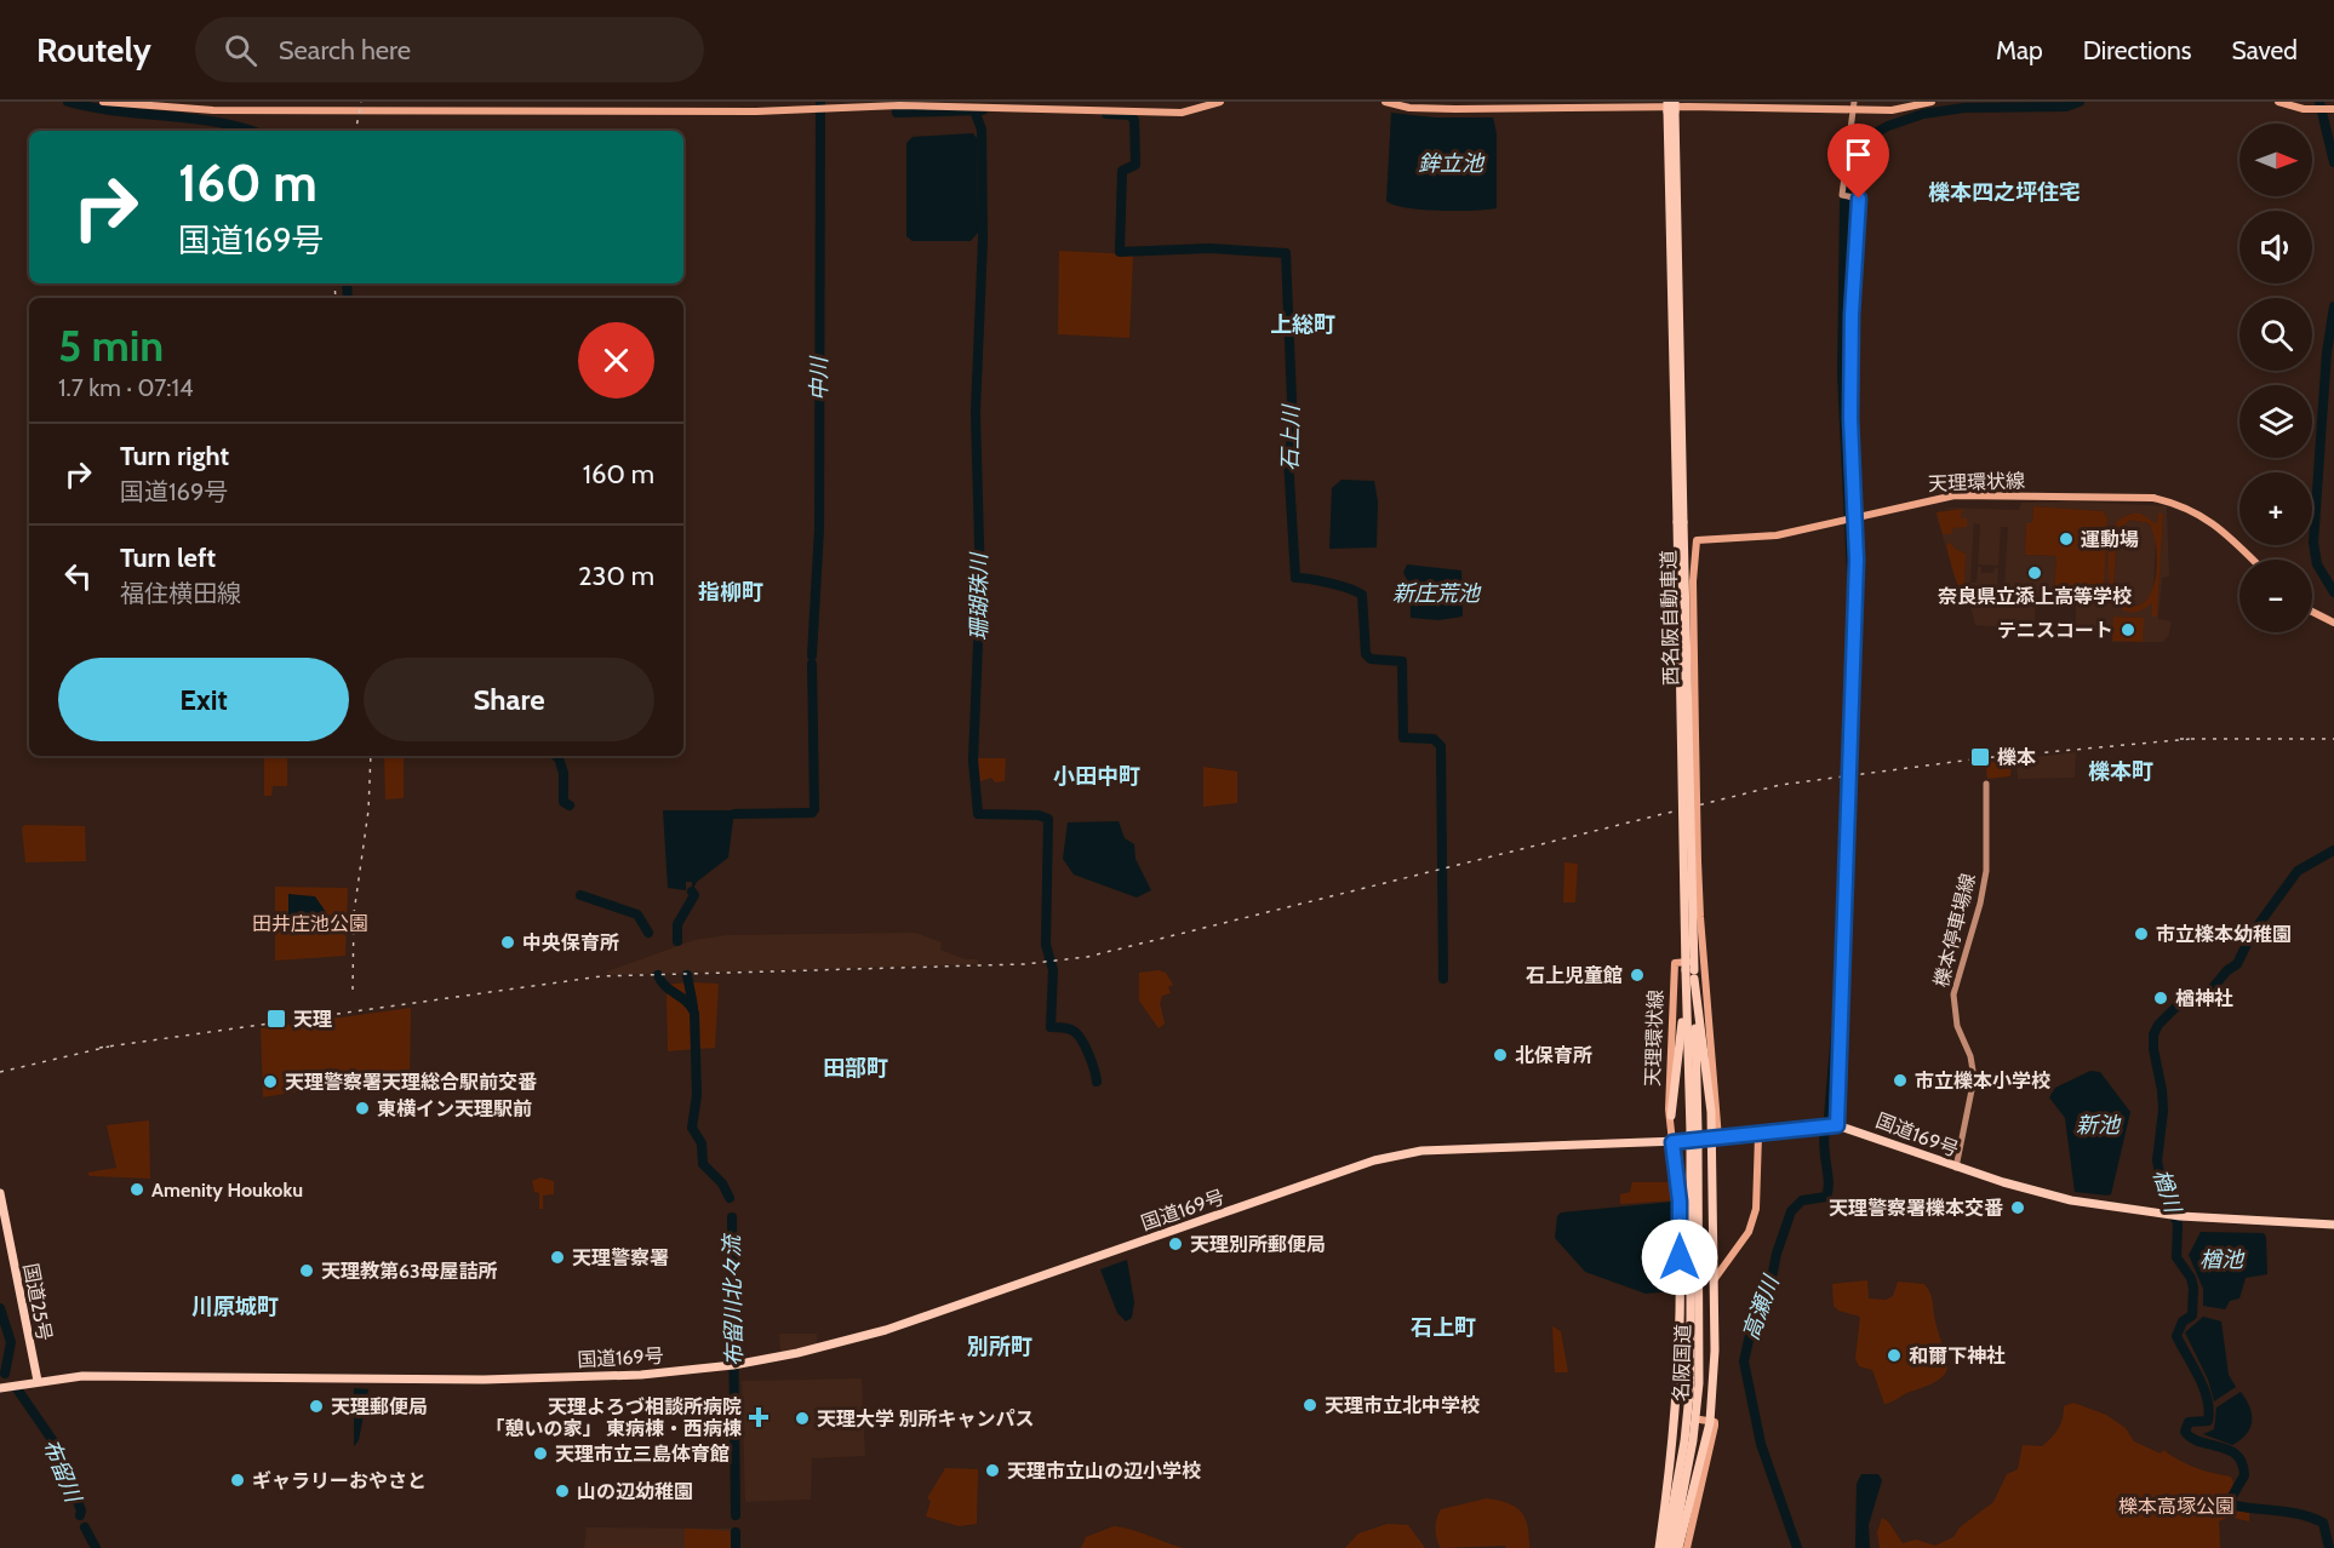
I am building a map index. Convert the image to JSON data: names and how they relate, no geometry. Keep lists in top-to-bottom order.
{
  "streets": {
    "highway": [
      "西名阪自動車道",
      "国道169号",
      "国道25号",
      "名阪国道"
    ],
    "main road": ["天理環状線", "櫟本停車場線"]
  },
  "crossings": [
    ["天理環状線", "国道169号"],
    ["西名阪自動車道", "名阪国道"],
    ["櫟本停車場線", "国道169号"],
    ["国道169号", "国道25号"]
  ],
  "districts": [
    "櫟本四之坪住宅",
    "上総町",
    "指柳町",
    "櫟本町",
    "小田中町",
    "田部町",
    "川原城町",
    "石上町",
    "別所町"
  ],
  "water": [
    "鉾立池",
    "中川",
    "石上川",
    "新庄荒池",
    "珊瑚珠川",
    "新池",
    "楢川",
    "楢池",
    "布留川北々流",
    "高瀬川",
    "布留川"
  ],
  "parks": ["田井庄池公園", "櫟本高塚公園"],
  "places": {
    "other": [
      "運動場",
      "奈良県立添上高等学校",
      "テニスコート",
      "市立檪本幼稚園",
      "中央保育所",
      "石上児童館",
      "楢神社",
      "北保育所",
      "市立櫟本小学校",
      "天理警察署天理総合駅前交番",
      "東横イン天理駅前",
      "Amenity Houkoku",
      "天理警察署櫟本交番",
      "天理別所郵便局",
      "天理警察署",
      "天理教第63母屋詰所",
      "和爾下神社",
      "天理市立北中学校",
      "天理郵便局",
      "天理大学 別所キャンパス",
      "天理市立三島体育館",
      "天理市立山の辺小学校",
      "ギャラリーおやさと",
      "山の辺幼稚園"
    ],
    "transit": ["櫟本", "天理"],
    "health": ["天理よろづ相談所病院 「憩いの家」 東病棟・西病棟"]
  },
  "north": "right",
  "page": {
    "header": "Routely",
    "search": "Search here",
    "nav": ["Map", "Directions", "Saved"],
    "map_buttons": ["+", "−"],
    "turn": ["160 m", "国道169号"],
    "heading": ["5 min", "1.7 km · 07:14"],
    "list": [
      {
        "name": "Turn right",
        "note": "国道169号",
        "value": "160 m"
      },
      {
        "name": "Turn left",
        "note": "福住横田線",
        "value": "230 m"
      }
    ],
    "buttons": ["Exit", "Share"]
  }
}
